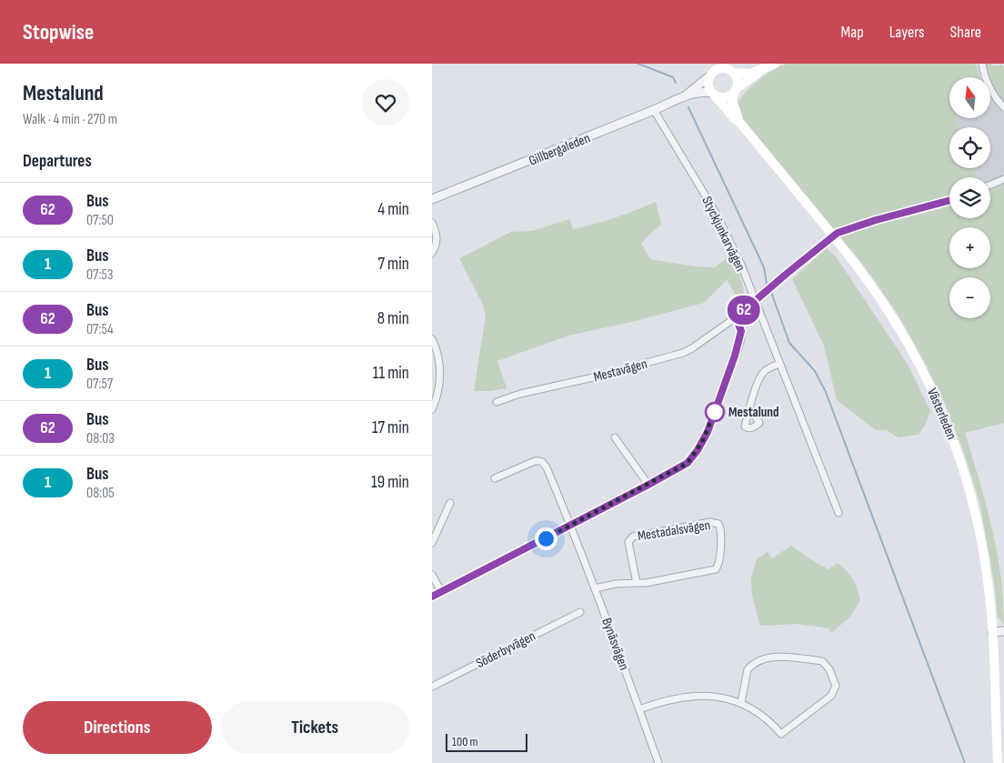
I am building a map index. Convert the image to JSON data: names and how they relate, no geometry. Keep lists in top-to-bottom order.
{
  "streets": {
    "main road": ["Västerleden"],
    "street": [
      "Gillbergaleden",
      "Styckjunkarvägen",
      "Mestavägen",
      "Mestadalsvägen",
      "Bynäsvägen",
      "Söderbyvägen"
    ]
  },
  "crossings": [
    ["Gillbergaleden", "Styckjunkarvägen"],
    ["Gillbergaleden", "Västerleden"],
    ["Styckjunkarvägen", "Mestavägen"],
    ["Mestadalsvägen", "Bynäsvägen"]
  ],
  "places": ["Mestalund"],
  "lines": ["bus line 62"],
  "scale_bar": "100 m",
  "north": "top",
  "page": {
    "header": "Stopwise",
    "nav": ["Map", "Layers", "Share"],
    "heading": [
      ["Mestalund", "Walk · 4 min · 270 m"],
      "Departures"
    ],
    "on_map": "62",
    "map_buttons": ["+", "−"],
    "list": [
      {
        "mark": "62",
        "name": "Bus",
        "note": "07:50",
        "value": "4 min"
      },
      {
        "mark": "1",
        "name": "Bus",
        "note": "07:53",
        "value": "7 min"
      },
      {
        "mark": "62",
        "name": "Bus",
        "note": "07:54",
        "value": "8 min"
      },
      {
        "mark": "1",
        "name": "Bus",
        "note": "07:57",
        "value": "11 min"
      },
      {
        "mark": "62",
        "name": "Bus",
        "note": "08:03",
        "value": "17 min"
      },
      {
        "mark": "1",
        "name": "Bus",
        "note": "08:05",
        "value": "19 min"
      }
    ],
    "buttons": ["Directions", "Tickets"],
    "scale": "100 m"
  }
}
